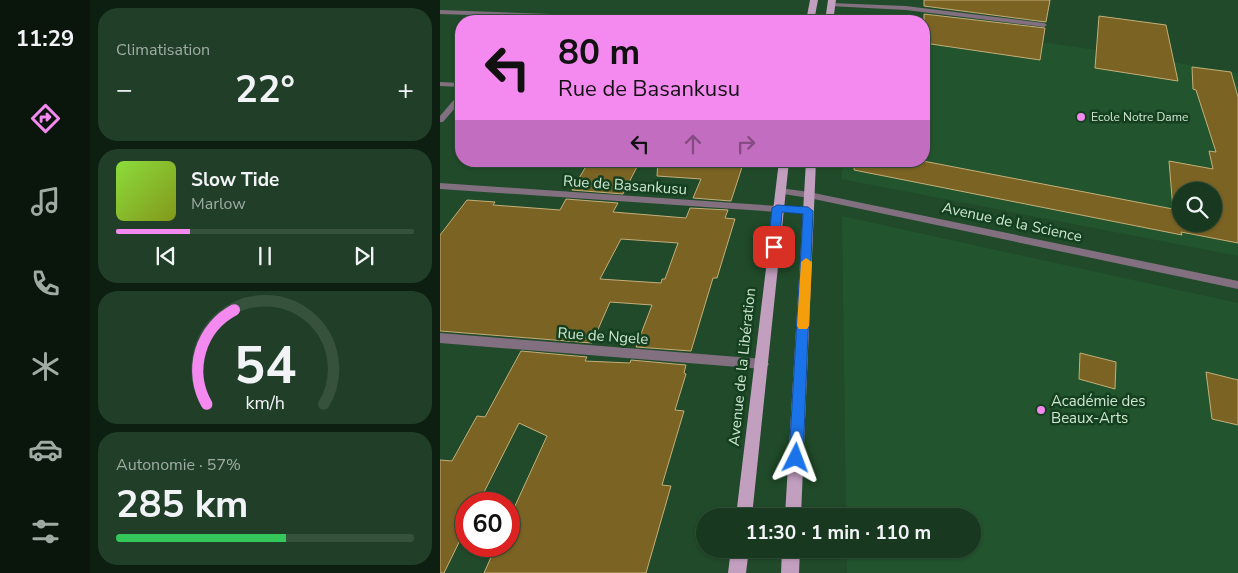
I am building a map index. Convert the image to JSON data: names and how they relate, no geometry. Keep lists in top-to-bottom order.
{
  "streets": {
    "main road": ["Avenue de la Libération"],
    "street": ["Rue de Basankusu", "Avenue de la Science", "Rue de Ngele"]
  },
  "crossings": [
    ["Rue de Basankusu", "Avenue de la Libération"],
    ["Avenue de la Science", "Avenue de la Libération"],
    ["Rue de Ngele", "Avenue de la Libération"]
  ],
  "places": ["Ecole Notre Dame", "Académie des Beaux-Arts"],
  "page": {
    "tabs": "11:29",
    "tile": [
      "Climatisation",
      ["Autonomie · 57%", "285 km"]
    ],
    "turn": ["80 m", "Rue de Basankusu"],
    "heat": ["−", "22°", "+"],
    "song": ["Slow Tide", "Marlow"],
    "limit": "60",
    "trip": "11:30 · 1 min · 110 m",
    "gauge": ["54", "km/h"]
  }
}
